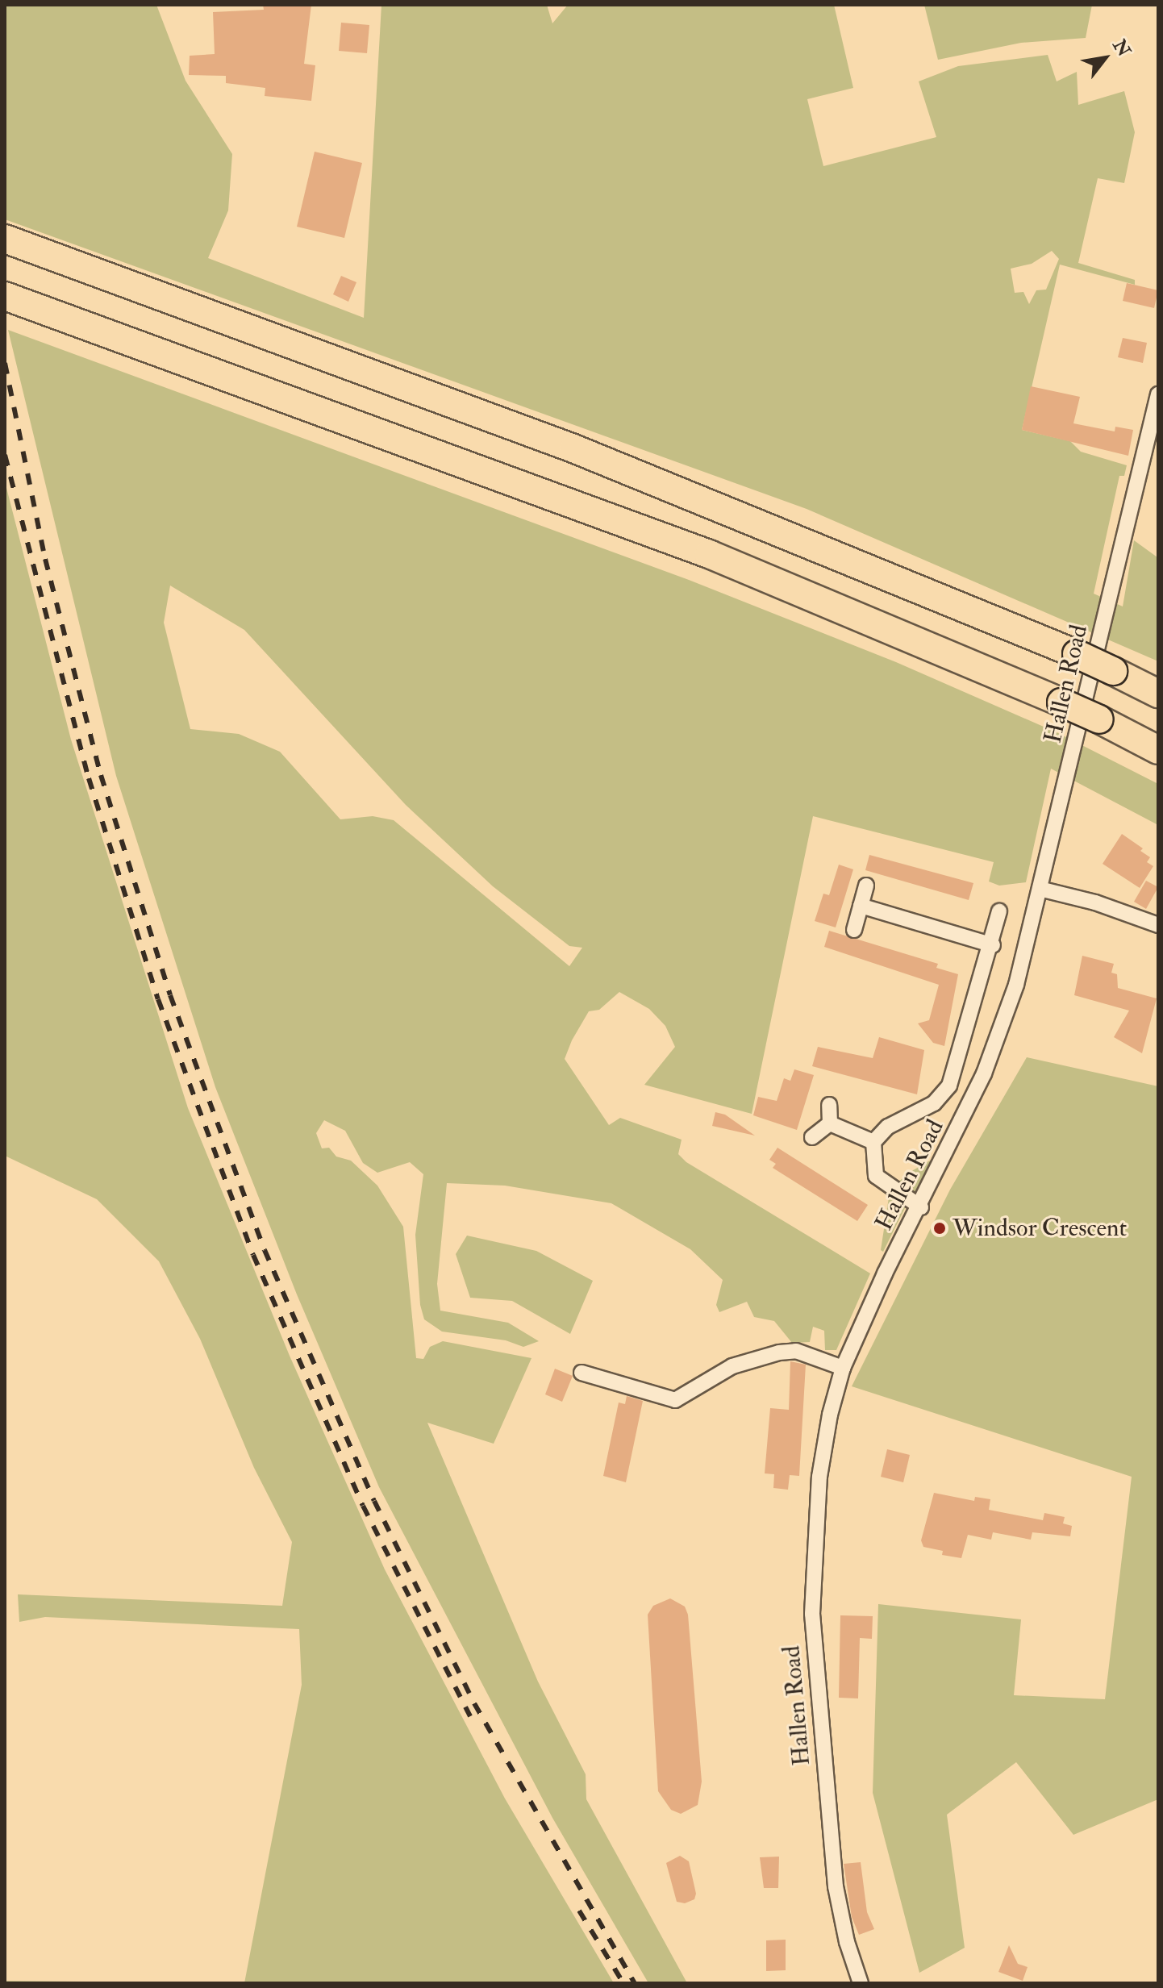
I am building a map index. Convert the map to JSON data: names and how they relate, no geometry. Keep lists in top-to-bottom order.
{
  "streets": {
    "street": ["Hallen Road"]
  },
  "places": ["Windsor Crescent"],
  "north": "top right"
}
